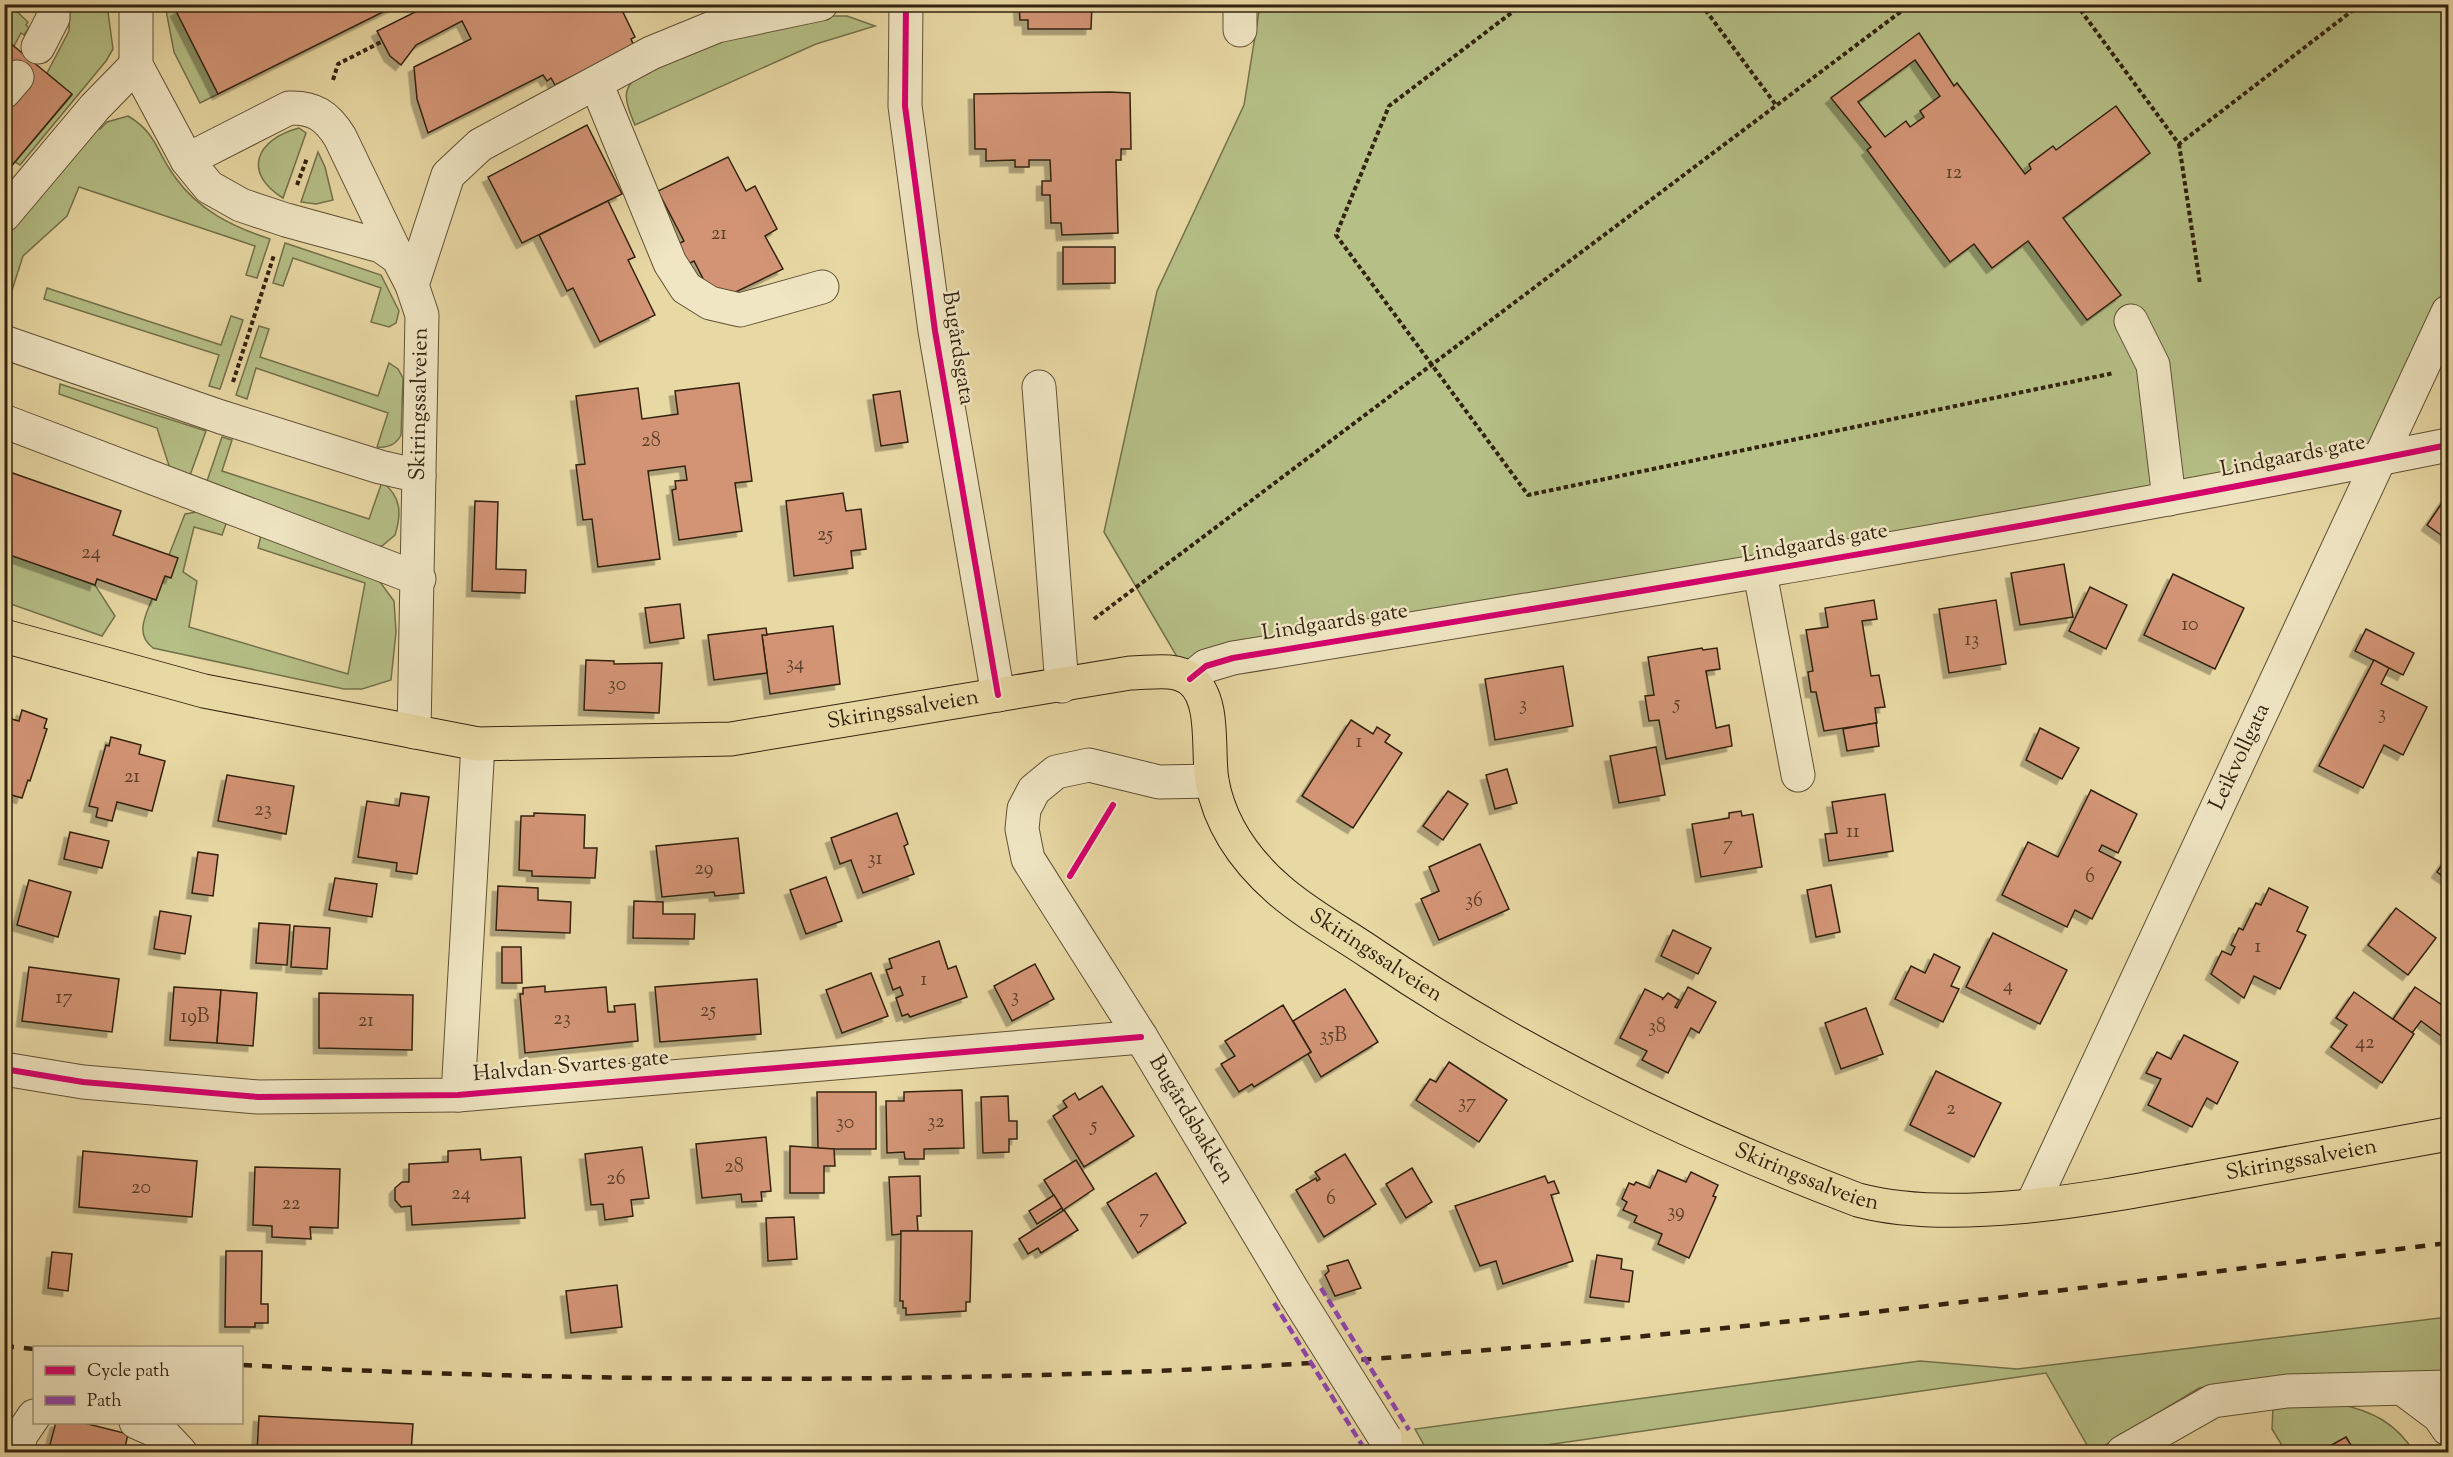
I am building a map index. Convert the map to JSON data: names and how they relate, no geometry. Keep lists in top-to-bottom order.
{
  "streets": {
    "main road": ["Skiringssalveien"],
    "street": [
      "Bugårdsgata",
      "Lindgaards gate",
      "Leikvollgata",
      "Halvdan Svartes gate",
      "Bugårdsbakken"
    ]
  },
  "crossings": [
    ["Bugårdsgata", "Skiringssalveien"],
    ["Skiringssalveien", "Lindgaards gate"],
    ["Skiringssalveien", "Leikvollgata"],
    ["Skiringssalveien", "Bugårdsbakken"],
    ["Lindgaards gate", "Leikvollgata"],
    ["Halvdan Svartes gate", "Bugårdsbakken"]
  ],
  "house_numbers": [
    "12",
    "21",
    "28",
    "25",
    "24",
    "10",
    "13",
    "34",
    "30",
    "5",
    "3",
    "3",
    "1",
    "21",
    "23",
    "11",
    "7",
    "31",
    "29",
    "6",
    "36",
    "1",
    "1",
    "4",
    "3",
    "17",
    "25",
    "19B",
    "23",
    "21",
    "38",
    "35B",
    "42",
    "37",
    "2",
    "32",
    "30",
    "5",
    "28",
    "26",
    "20",
    "24",
    "6",
    "22",
    "39",
    "7"
  ],
  "legend": ["Cycle path", "Path"]
}
